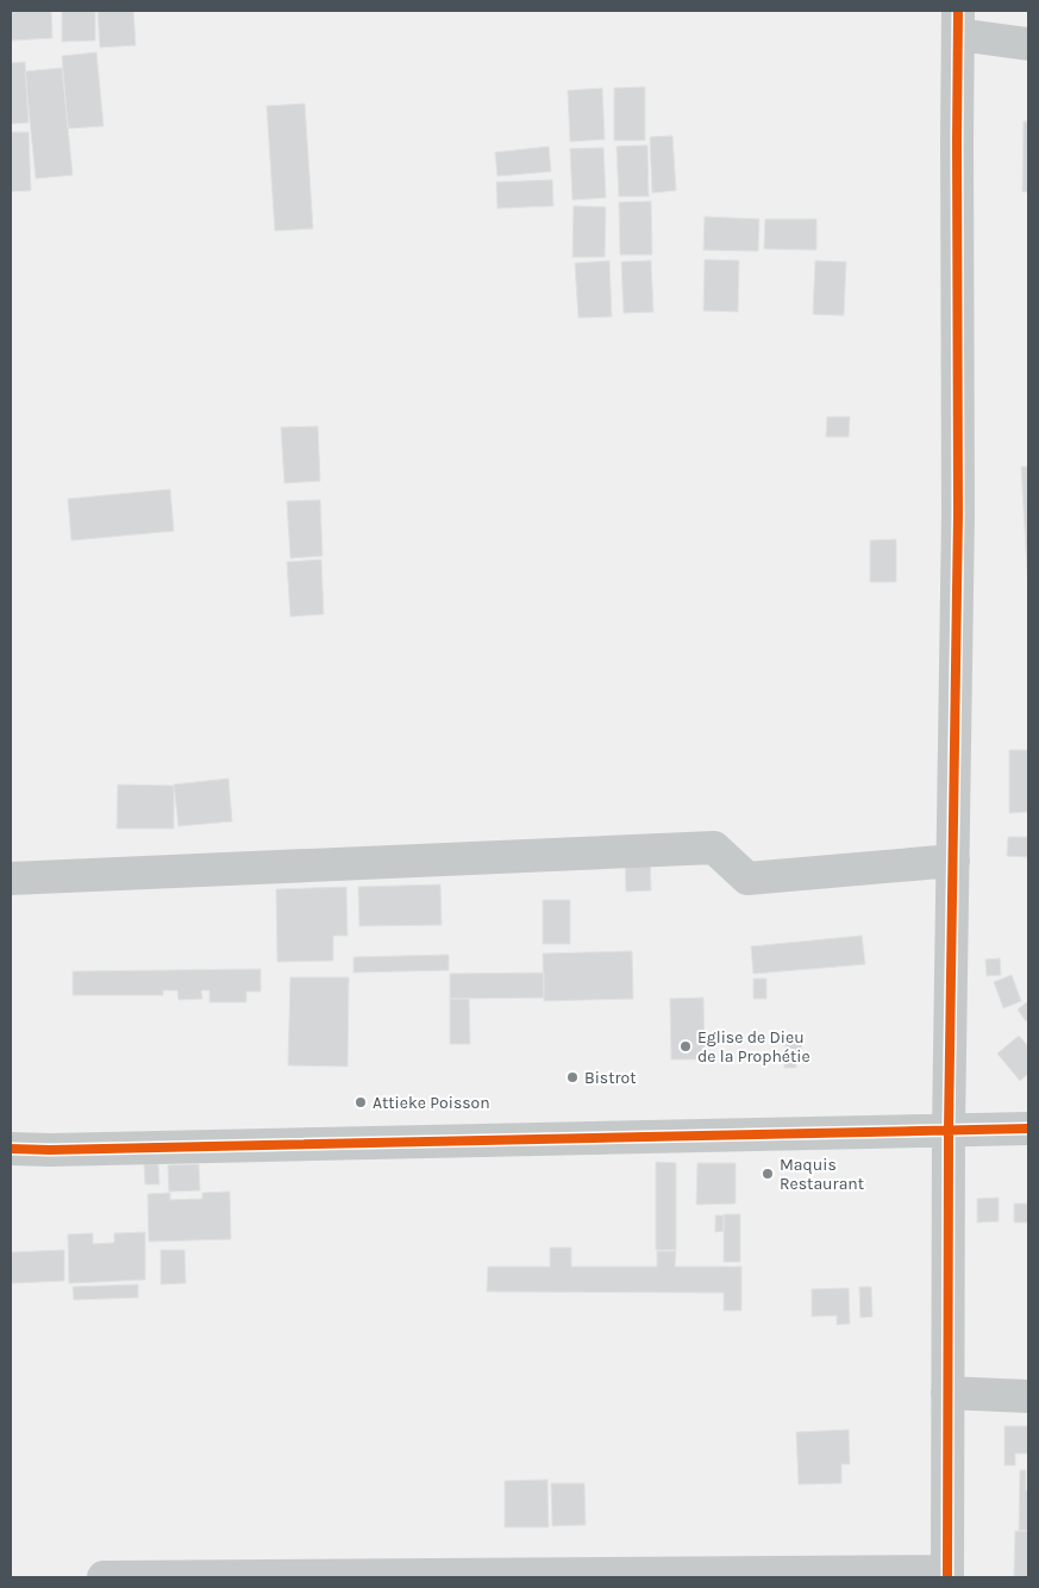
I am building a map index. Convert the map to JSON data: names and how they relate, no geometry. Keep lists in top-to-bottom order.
{
  "places": [
    "Eglise de Dieu de la Prophétie",
    "Bistrot",
    "Attieke Poisson",
    "Maquis Restaurant"
  ]
}
